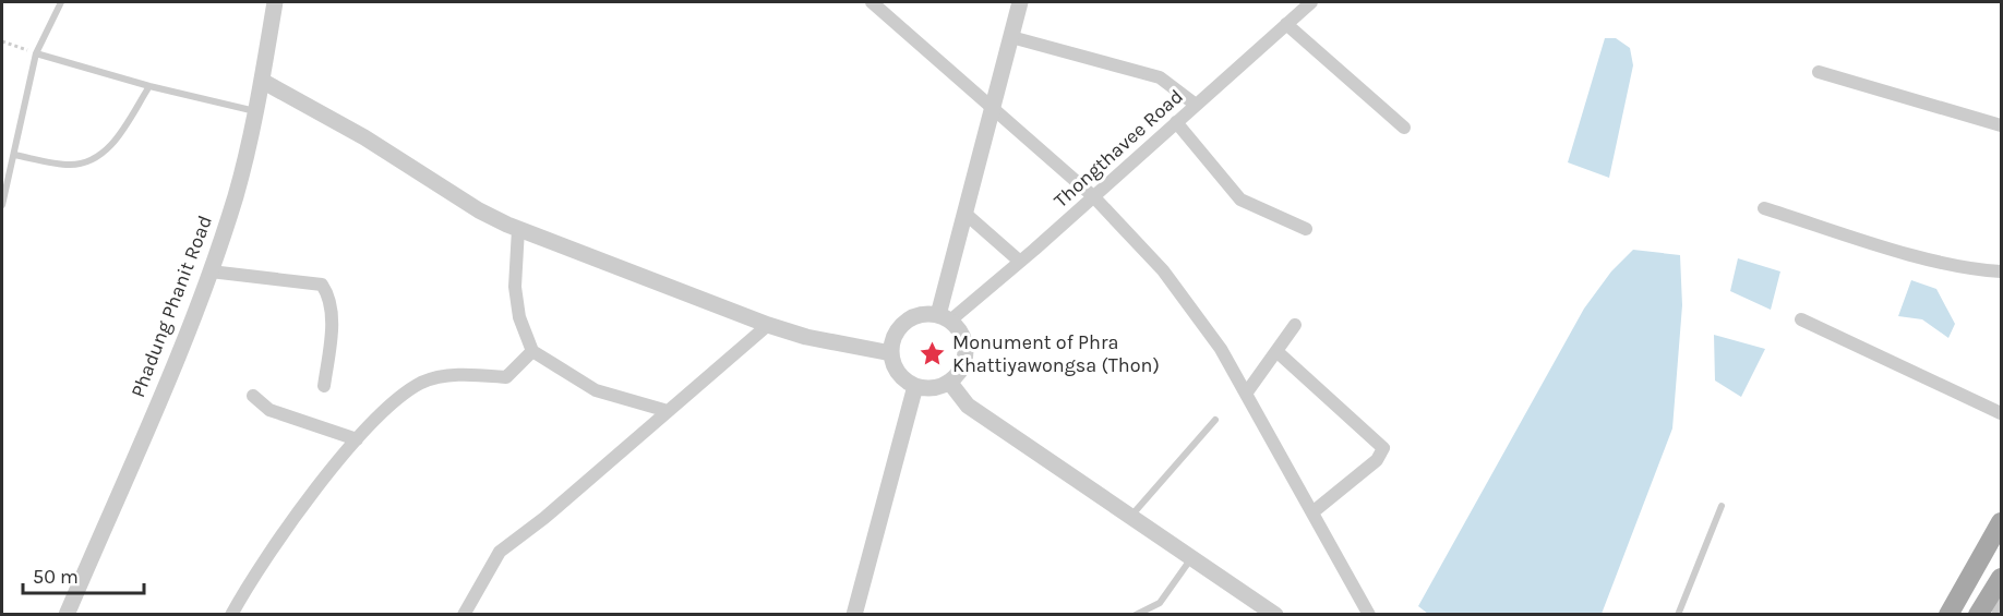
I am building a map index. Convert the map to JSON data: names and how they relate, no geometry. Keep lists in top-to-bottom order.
{
  "streets": {
    "street": ["Thongthavee Road", "Phadung Phanit Road"]
  },
  "places": {
    "place": ["Monument of Phra Khattiyawongsa (Thon)"]
  },
  "scale_bar": "50 m"
}
